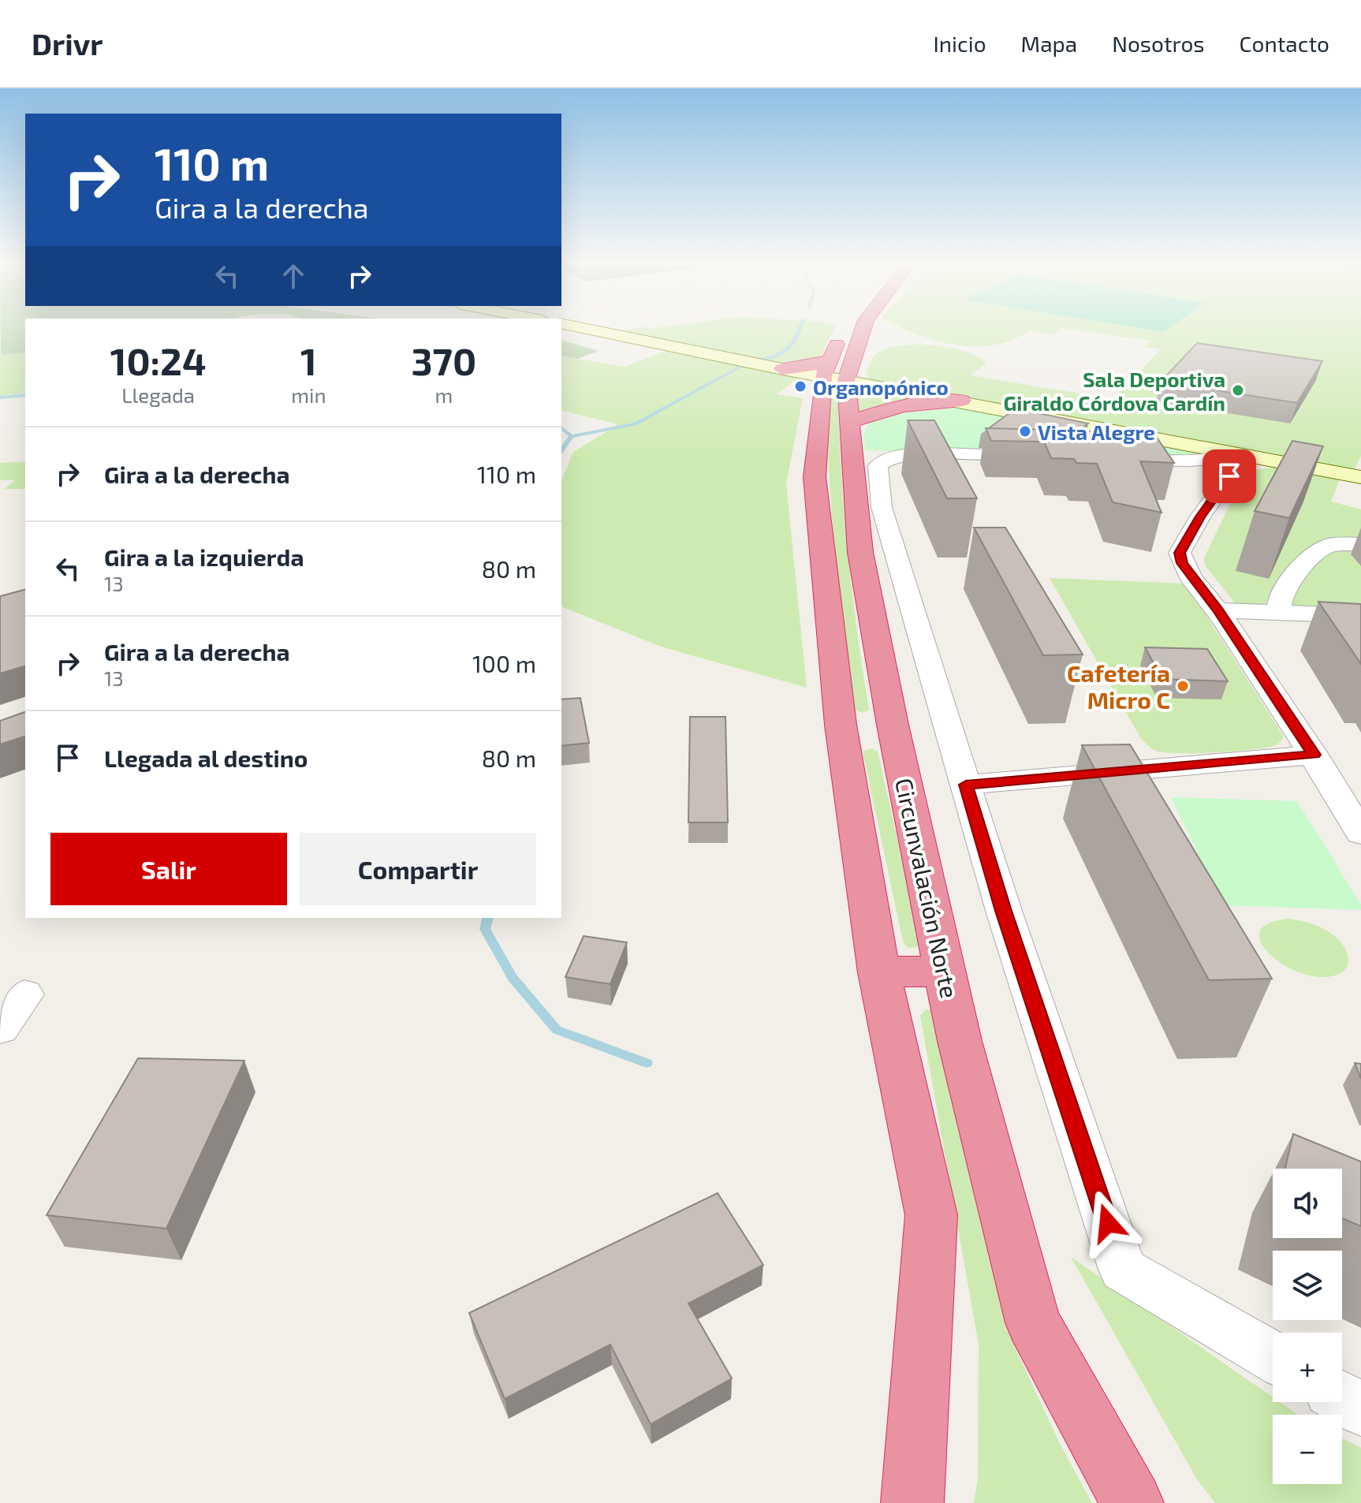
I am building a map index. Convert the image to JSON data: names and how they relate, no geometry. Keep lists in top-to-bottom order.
{
  "streets": {
    "highway": ["Circunvalación Norte"]
  },
  "places": [
    "Organopónico",
    "Sala Deportiva Giraldo Córdova Cardín",
    "Vista Alegre",
    "Cafetería Micro C"
  ],
  "page": {
    "header": "Drivr",
    "nav": [
      "Inicio",
      "Mapa",
      "Nosotros",
      "Contacto"
    ],
    "turn": ["110 m", "Gira a la derecha"],
    "eta": [
      "10:24",
      "Llegada",
      "1",
      "min",
      "370",
      "m"
    ],
    "list": [
      {
        "name": "Gira a la derecha",
        "value": "110 m"
      },
      {
        "name": "Gira a la izquierda",
        "note": "13",
        "value": "80 m"
      },
      {
        "name": "Gira a la derecha",
        "note": "13",
        "value": "100 m"
      },
      {
        "name": "Llegada al destino",
        "value": "80 m"
      }
    ],
    "buttons": ["Salir", "Compartir"],
    "map_buttons": ["+", "−"]
  }
}
